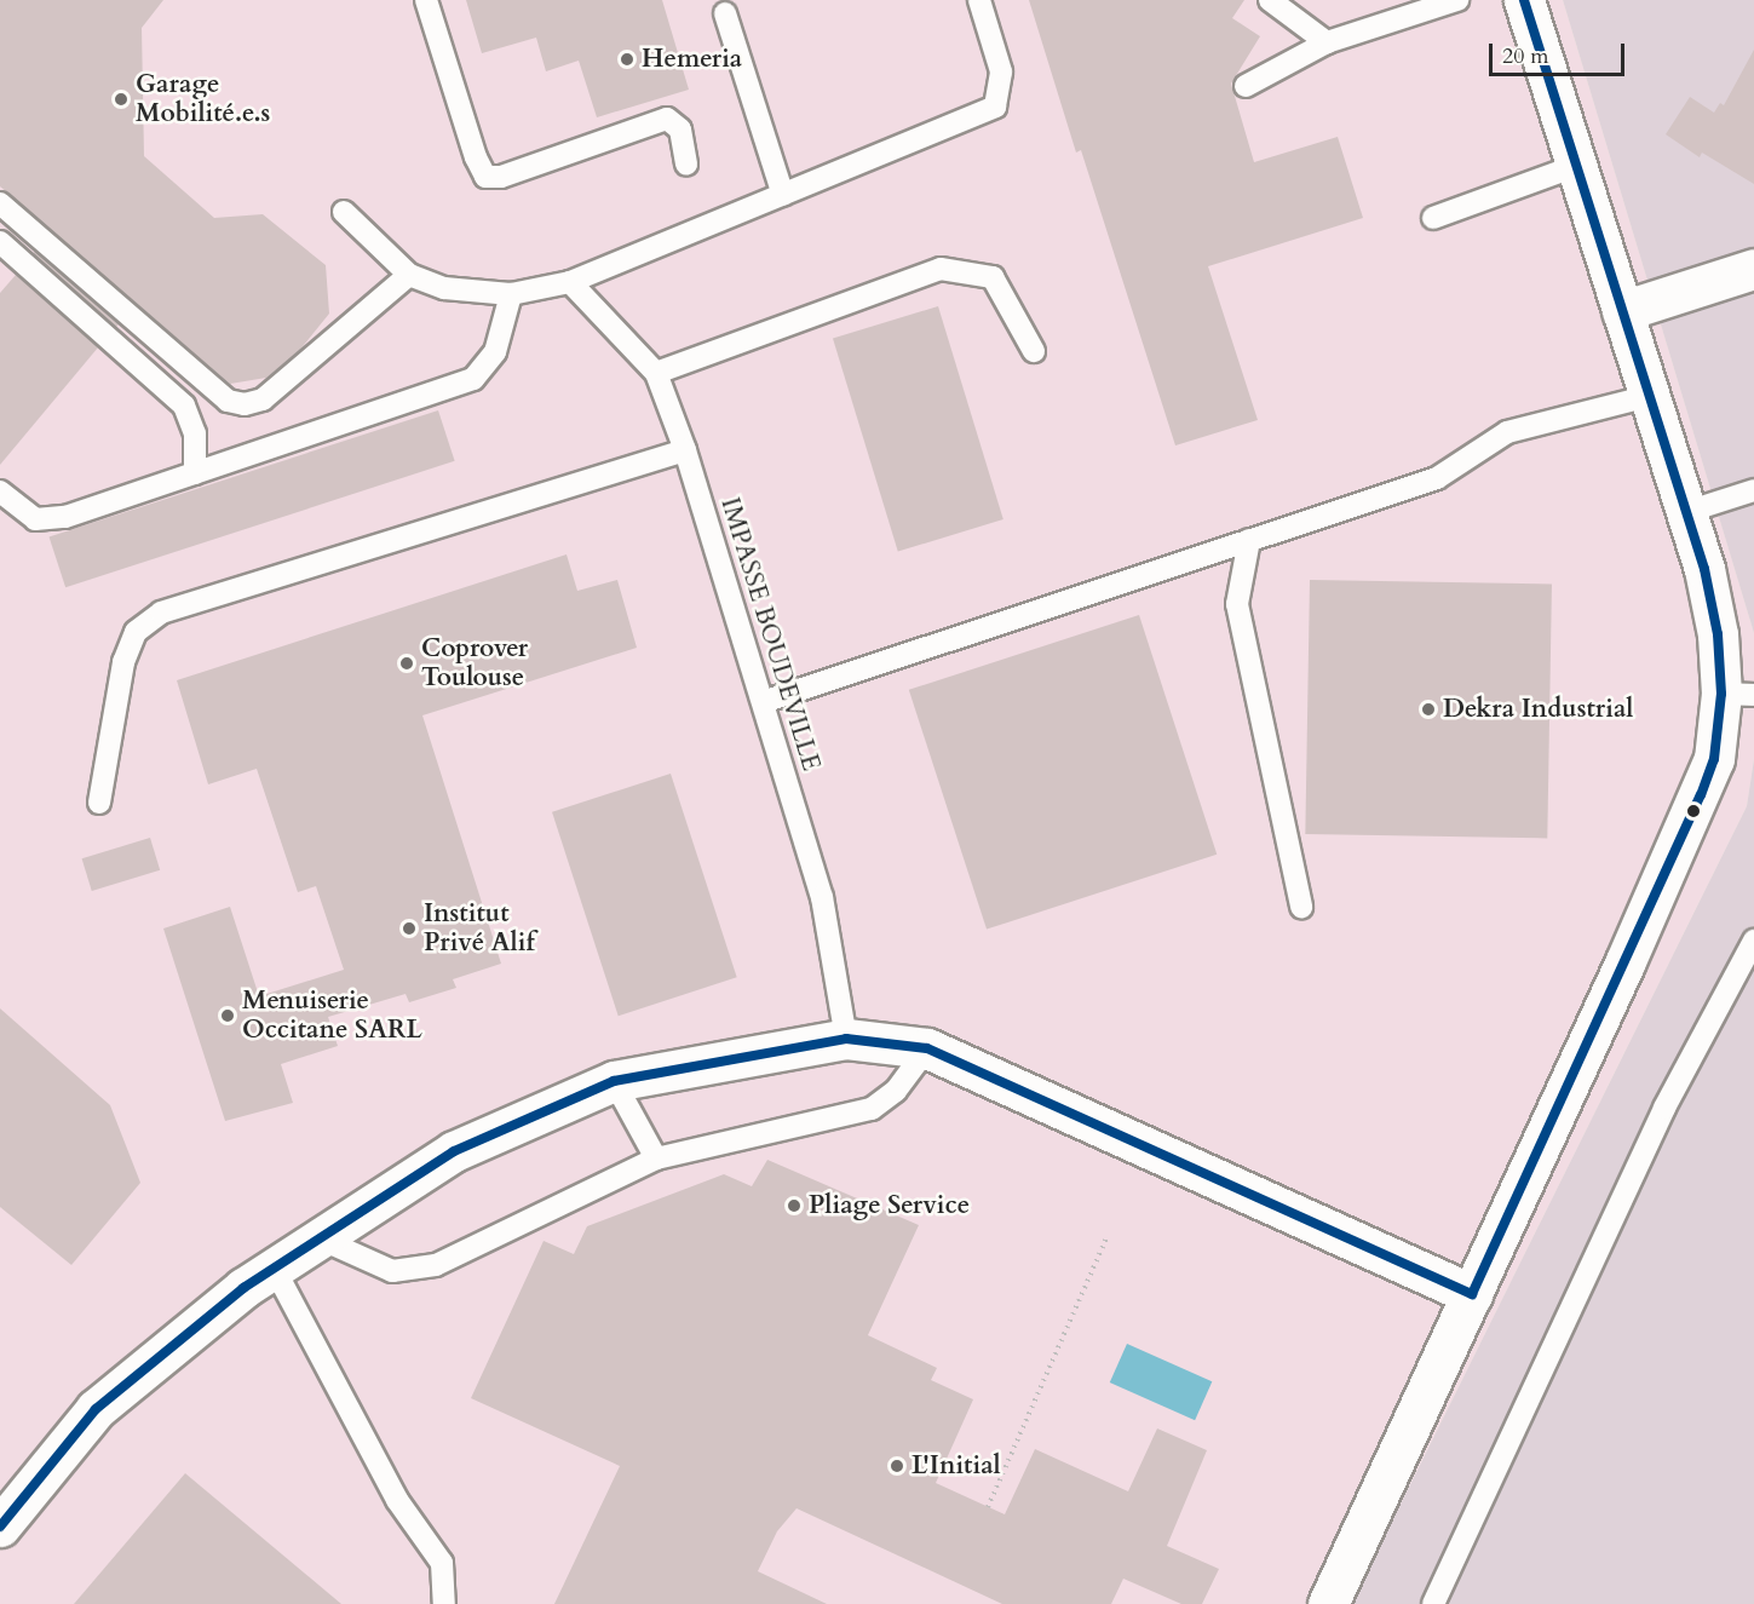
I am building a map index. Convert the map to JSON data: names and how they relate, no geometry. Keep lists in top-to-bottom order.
{
  "streets": {
    "lane": ["IMPASSE BOUDEVILLE"]
  },
  "places": [
    "Hemeria",
    "Garage Mobilité.e.s",
    "Coprover Toulouse",
    "Dekra Industrial",
    "Institut Privé Alif",
    "Menuiserie Occitane SARL",
    "Pliage Service",
    "L'Initial"
  ],
  "scale_bar": "20 m"
}
